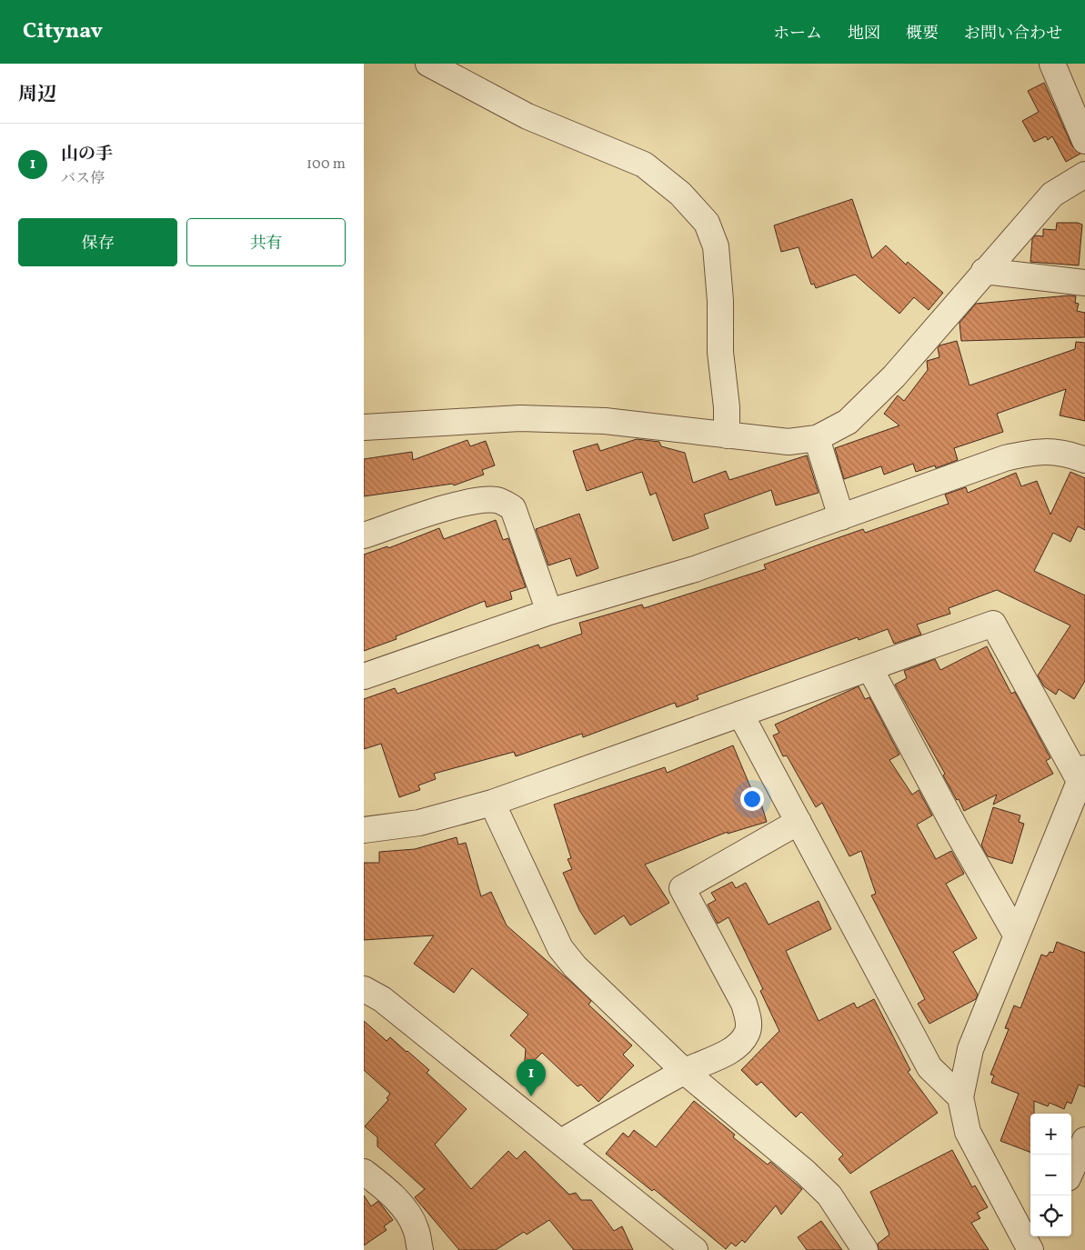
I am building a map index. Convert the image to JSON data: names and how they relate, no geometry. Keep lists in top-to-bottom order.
{
  "page": {
    "header": "Citynav",
    "nav": [
      "ホーム",
      "地図",
      "概要",
      "お問い合わせ"
    ],
    "heading": "周辺",
    "list": [
      {
        "mark": "1",
        "name": "山の手",
        "note": "バス停",
        "value": "100 m"
      }
    ],
    "buttons": ["保存", "共有"],
    "pins": "1",
    "map_buttons": ["+", "−"]
  }
}
